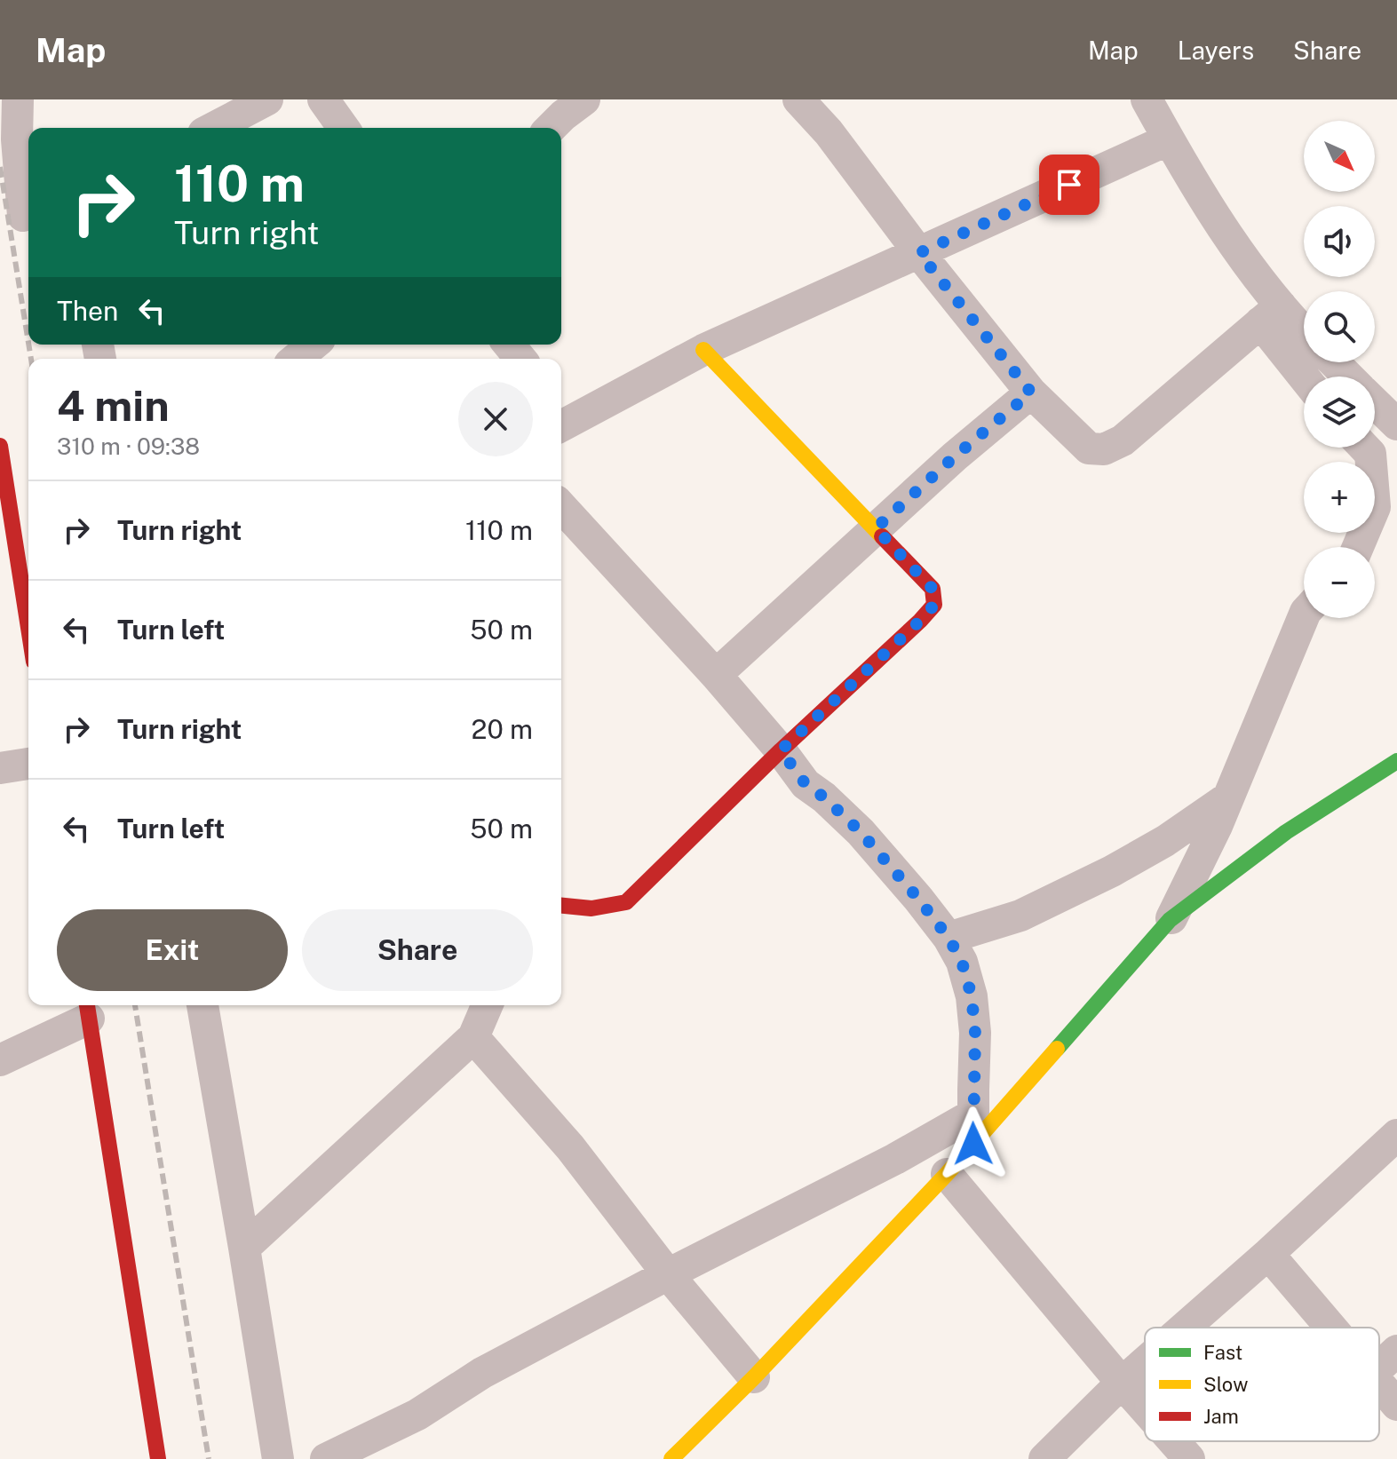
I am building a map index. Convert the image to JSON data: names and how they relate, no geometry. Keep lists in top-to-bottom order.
{
  "legend": ["Fast", "Slow", "Jam"],
  "north": "bottom right",
  "page": {
    "header": "Map",
    "nav": ["Map", "Layers", "Share"],
    "map_buttons": ["+", "−"],
    "turn": ["110 m", "Turn right"],
    "then": "Then",
    "heading": ["4 min", "310 m · 09:38"],
    "list": [
      {
        "name": "Turn right",
        "value": "110 m"
      },
      {
        "name": "Turn left",
        "value": "50 m"
      },
      {
        "name": "Turn right",
        "value": "20 m"
      },
      {
        "name": "Turn left",
        "value": "50 m"
      }
    ],
    "buttons": ["Exit", "Share"]
  }
}
